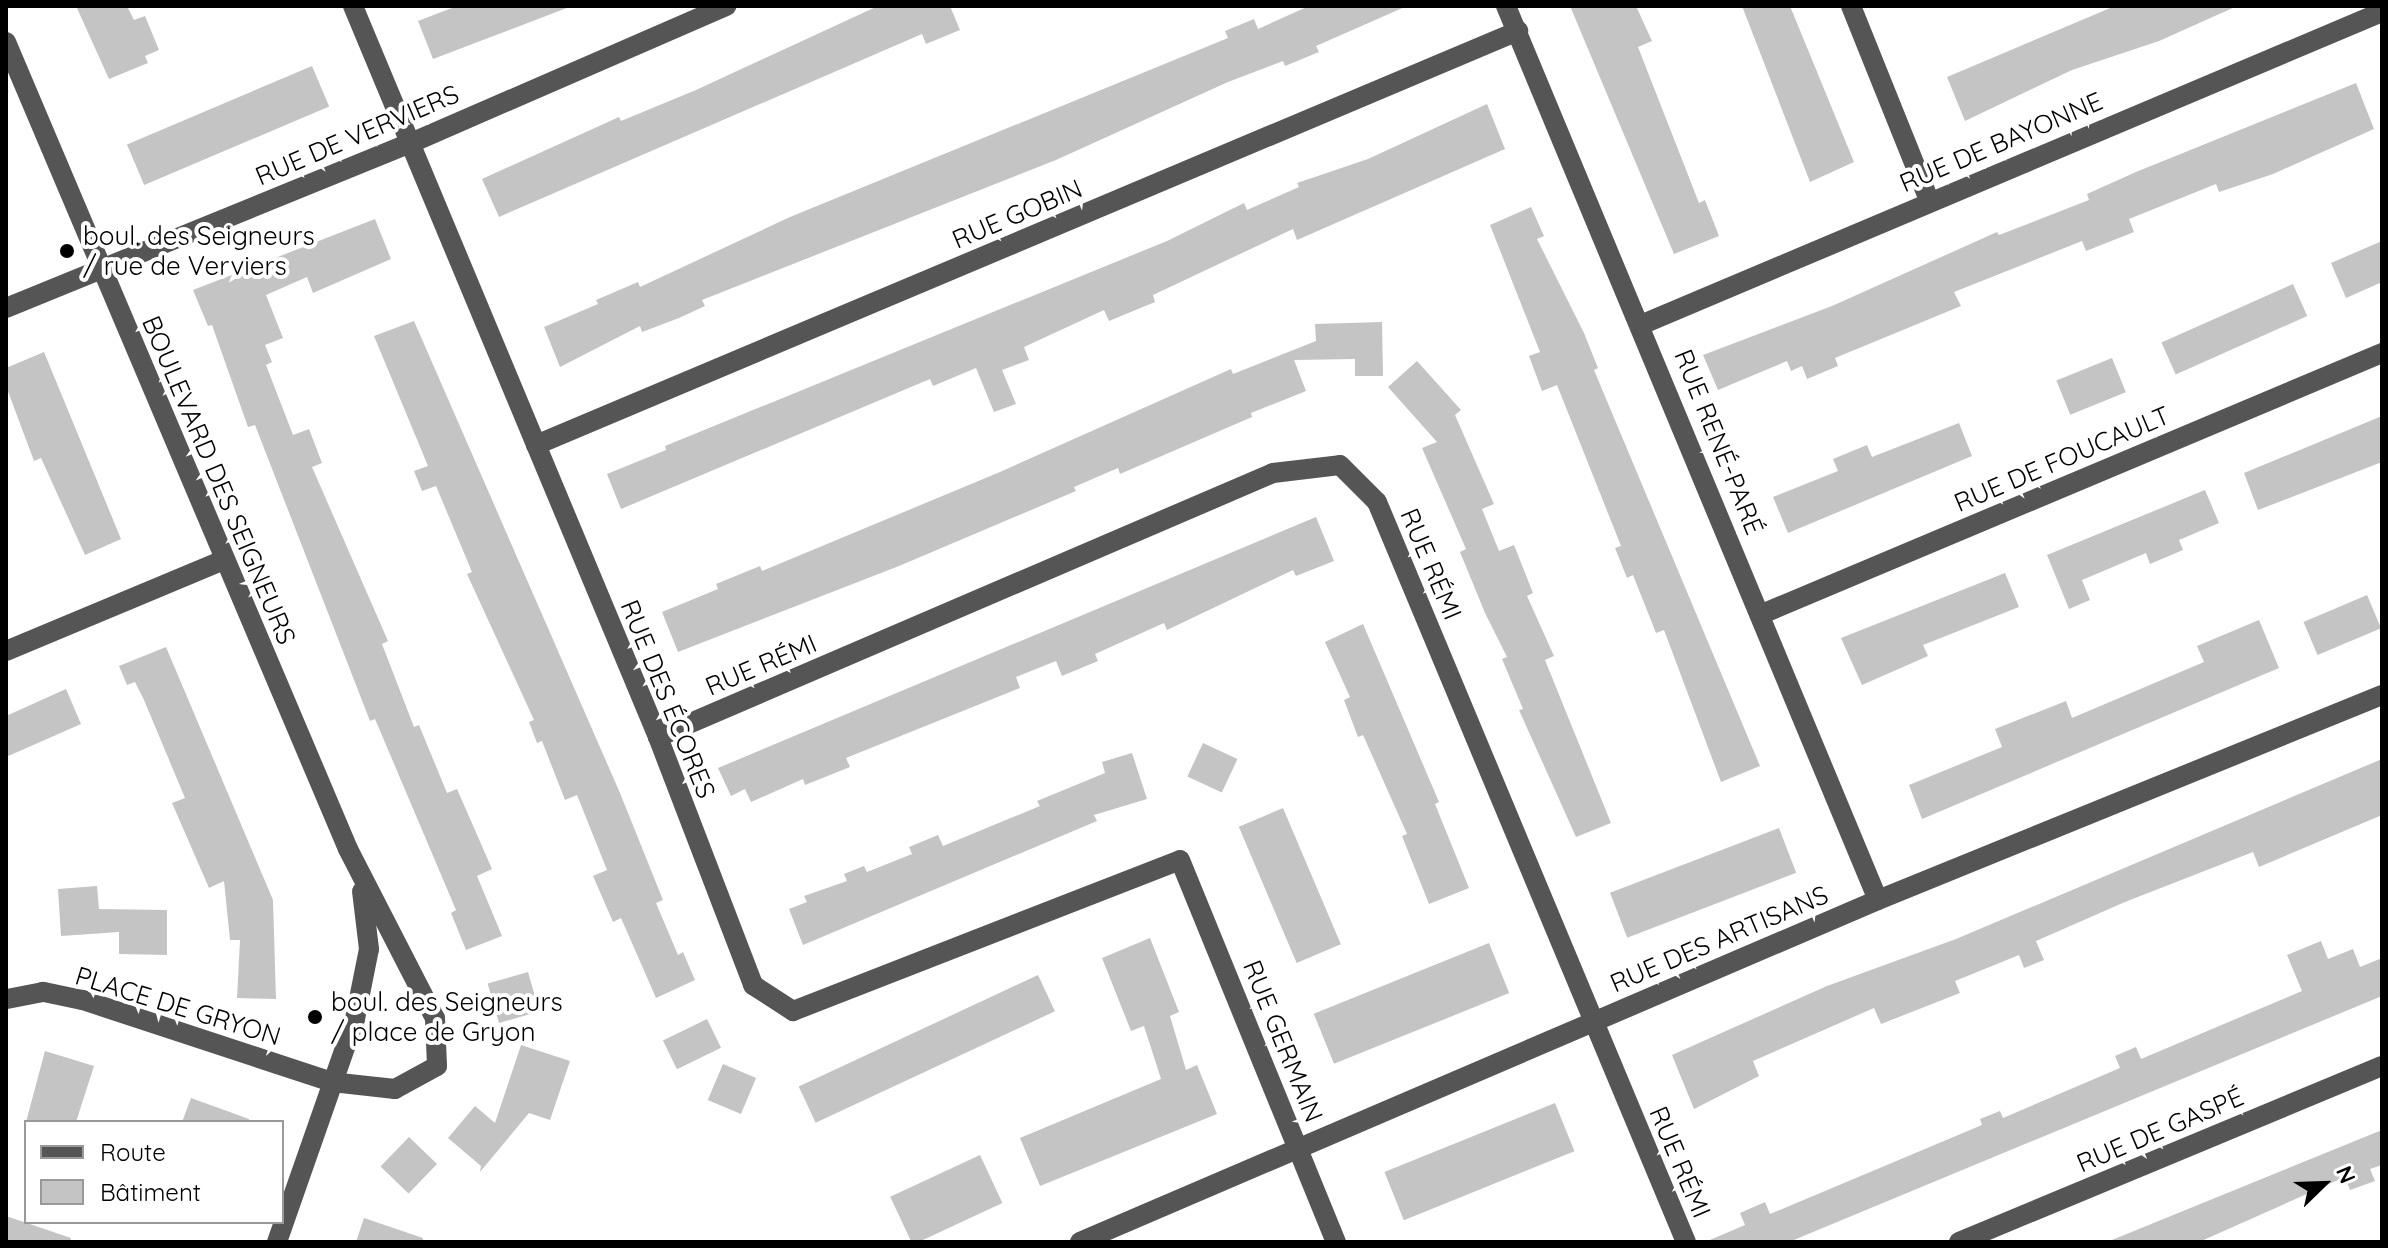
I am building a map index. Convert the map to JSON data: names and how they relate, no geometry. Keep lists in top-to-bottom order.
{
  "streets": {
    "street": [
      "RUE DE VERVIERS",
      "RUE DE BAYONNE",
      "RUE GOBIN",
      "RUE RENÉ-PARÉ",
      "RUE DE FOUCAULT",
      "BOULEVARD DES SEIGNEURS",
      "RUE RÉMI",
      "RUE DES ÉCORES",
      "RUE DES ARTISANS",
      "PLACE DE GRYON",
      "RUE GERMAIN",
      "RUE DE GASPÉ"
    ]
  },
  "crossings": [
    ["RUE DE VERVIERS", "BOULEVARD DES SEIGNEURS"],
    ["RUE DE VERVIERS", "RUE DES ÉCORES"],
    ["RUE DE BAYONNE", "RUE RENÉ-PARÉ"],
    ["RUE GOBIN", "RUE RENÉ-PARÉ"],
    ["RUE GOBIN", "RUE DES ÉCORES"],
    ["RUE RENÉ-PARÉ", "RUE DE FOUCAULT"],
    ["RUE RENÉ-PARÉ", "RUE DES ARTISANS"],
    ["BOULEVARD DES SEIGNEURS", "PLACE DE GRYON"],
    ["RUE RÉMI", "RUE DES ÉCORES"],
    ["RUE RÉMI", "RUE DES ARTISANS"],
    ["RUE DES ÉCORES", "RUE GERMAIN"],
    ["RUE DES ARTISANS", "RUE GERMAIN"]
  ],
  "places": ["boul. des Seigneurs / rue de Verviers", "boul. des Seigneurs / place de Gryon"],
  "legend": ["Route", "Bâtiment"],
  "north": "top right"
}
